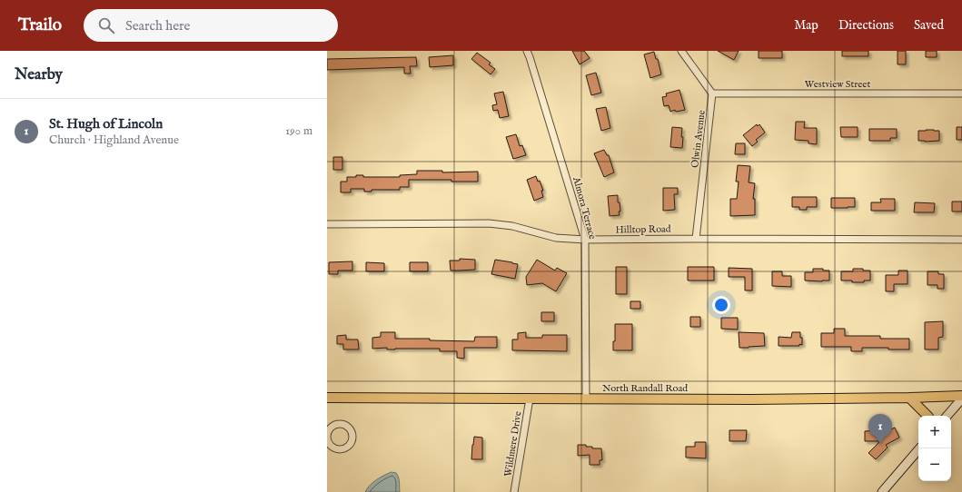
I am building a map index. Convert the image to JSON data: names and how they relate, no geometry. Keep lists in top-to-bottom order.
{
  "streets": {
    "main road": ["North Randall Road"],
    "street": [
      "Westview Street",
      "Olwin Avenue",
      "Almora Terrace",
      "Hilltop Road",
      "Wildmere Drive"
    ]
  },
  "crossings": [
    ["Westview Street", "Olwin Avenue"],
    ["Olwin Avenue", "Hilltop Road"],
    ["Almora Terrace", "Hilltop Road"],
    ["Almora Terrace", "North Randall Road"],
    ["North Randall Road", "Wildmere Drive"]
  ],
  "page": {
    "header": "Trailo",
    "search": "Search here",
    "nav": ["Map", "Directions", "Saved"],
    "heading": "Nearby",
    "list": [
      {
        "mark": "1",
        "name": "St. Hugh of Lincoln",
        "note": "Church · Highland Avenue",
        "value": "190 m"
      }
    ],
    "pins": "1",
    "map_buttons": ["+", "−"]
  }
}
